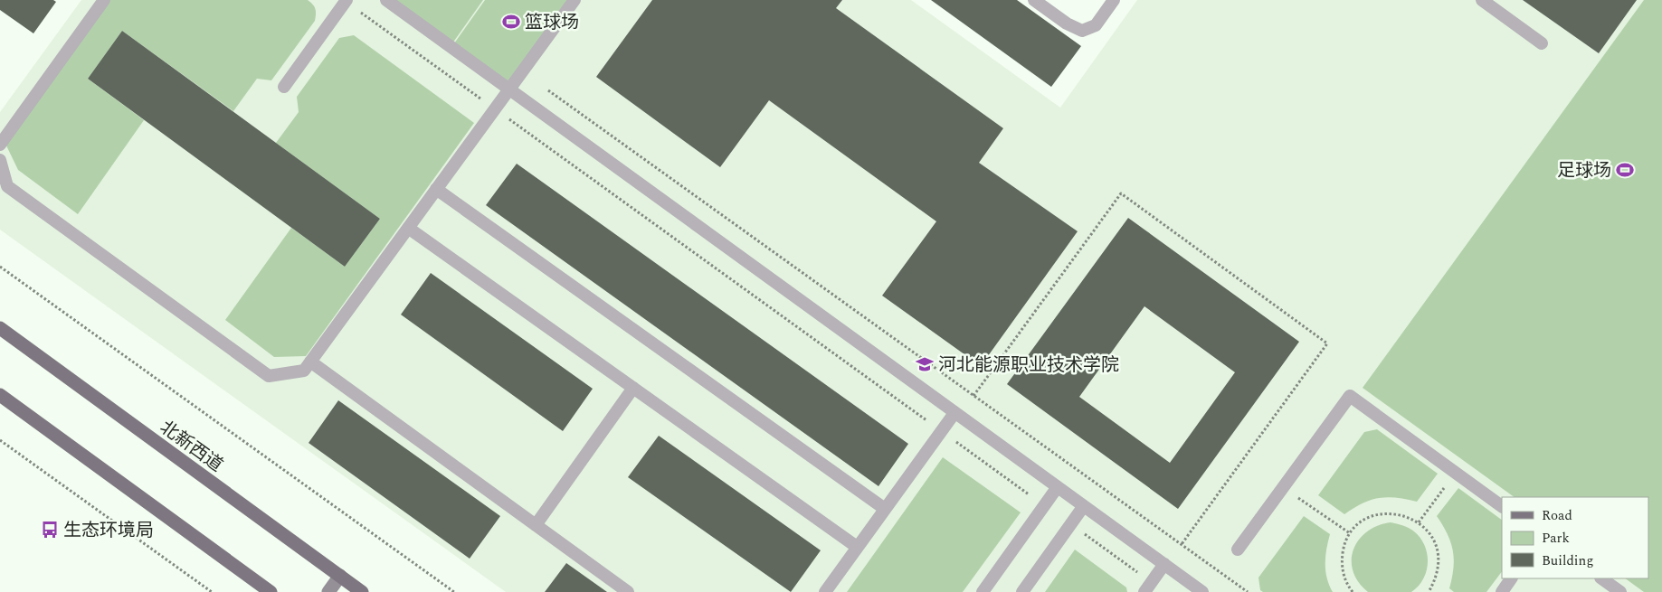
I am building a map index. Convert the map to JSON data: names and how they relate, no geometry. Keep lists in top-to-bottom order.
{
  "streets": {
    "main road": ["北新西道"]
  },
  "places": {
    "sports": ["篮球场", "足球场"],
    "school or university": ["河北能源职业技术学院"],
    "bus stop": ["生态环境局"]
  },
  "legend": ["Road", "Park", "Building"]
}
